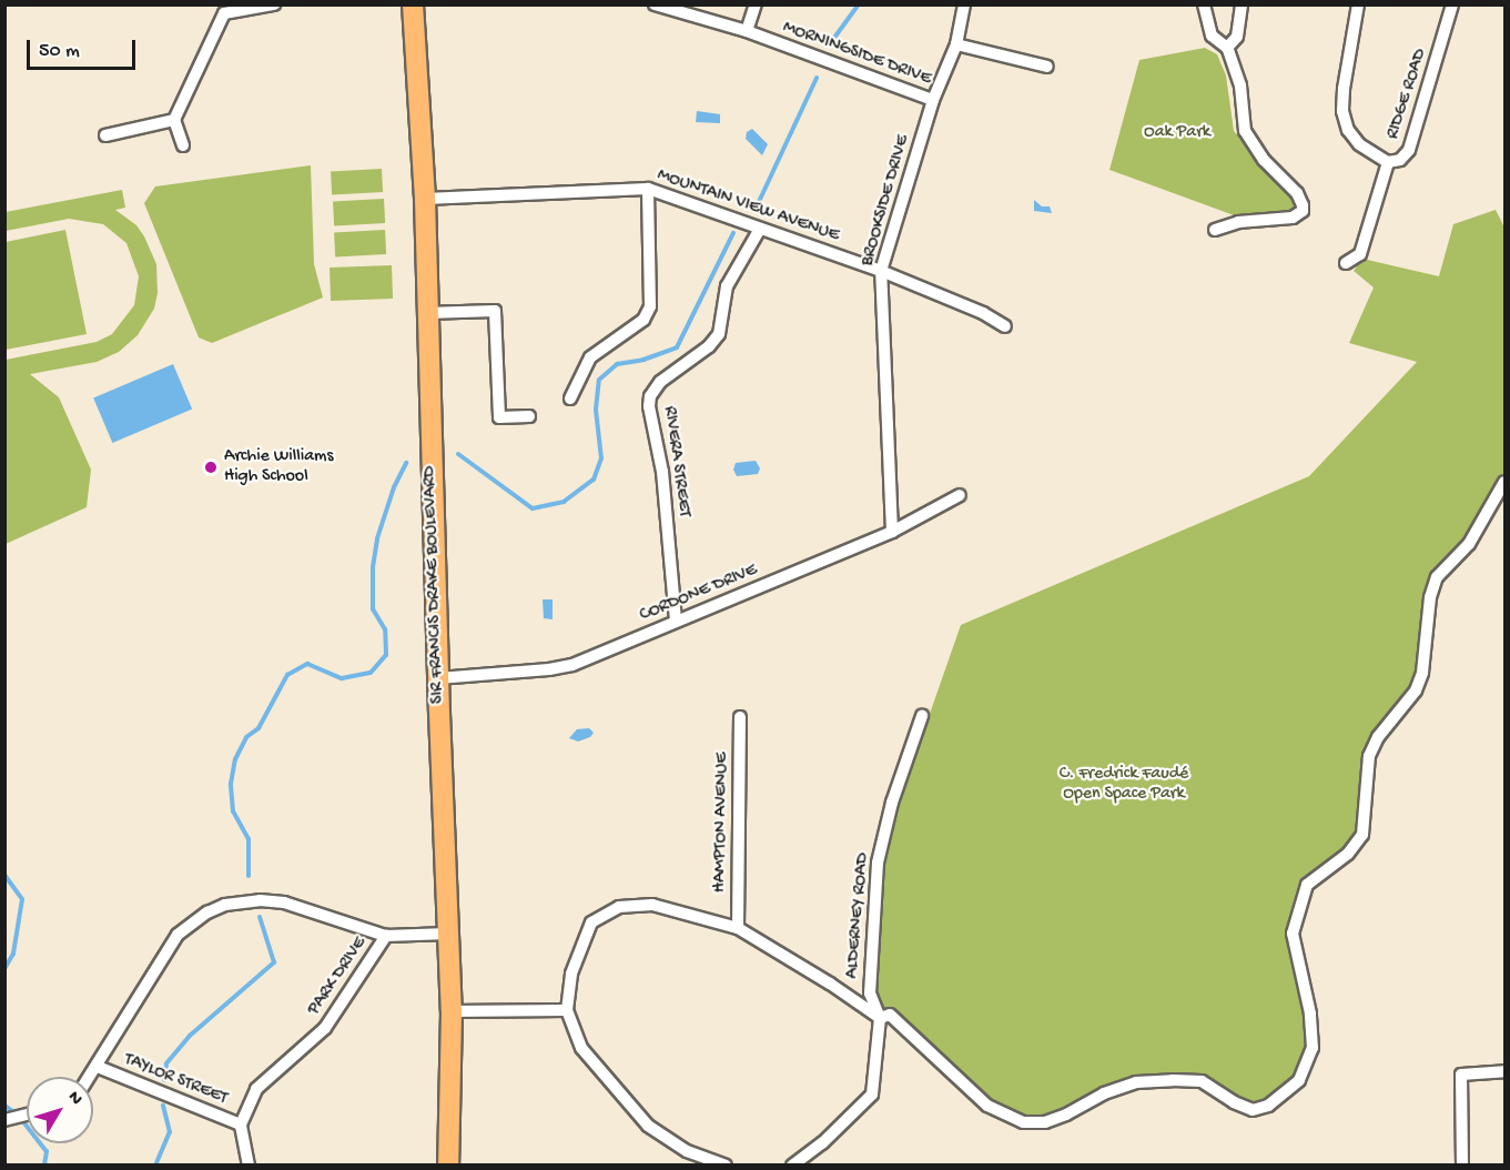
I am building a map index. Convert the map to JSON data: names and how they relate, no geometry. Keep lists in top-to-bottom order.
{
  "streets": {
    "main road": ["SIR FRANCIS DRAKE BOULEVARD"],
    "street": [
      "MORNINGSIDE DRIVE",
      "RIDGE ROAD",
      "BROOKSIDE DRIVE",
      "MOUNTAIN VIEW AVENUE",
      "RIVERA STREET",
      "CORDONE DRIVE",
      "HAMPTON AVENUE",
      "ALDERNEY ROAD",
      "PARK DRIVE",
      "TAYLOR STREET"
    ]
  },
  "crossings": [
    ["MORNINGSIDE DRIVE", "BROOKSIDE DRIVE"],
    ["BROOKSIDE DRIVE", "MOUNTAIN VIEW AVENUE"],
    ["BROOKSIDE DRIVE", "CORDONE DRIVE"],
    ["MOUNTAIN VIEW AVENUE", "RIVERA STREET"],
    ["MOUNTAIN VIEW AVENUE", "SIR FRANCIS DRAKE BOULEVARD"],
    ["RIVERA STREET", "CORDONE DRIVE"],
    ["SIR FRANCIS DRAKE BOULEVARD", "CORDONE DRIVE"],
    ["PARK DRIVE", "TAYLOR STREET"]
  ],
  "parks": ["Oak Park", "C. Fredrick Faudé Open Space Park"],
  "places": ["Archie Williams High School"],
  "scale_bar": "50 m",
  "north": "top right"
}
